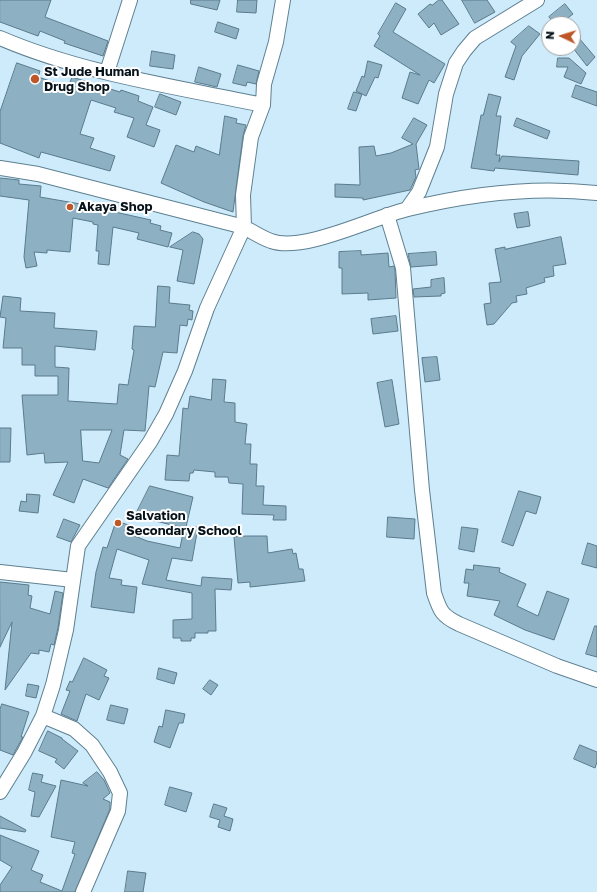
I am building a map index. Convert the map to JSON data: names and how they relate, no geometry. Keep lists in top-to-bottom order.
{
  "places": ["St Jude Human Drug Shop", "Akaya Shop", "Salvation Secondary School"],
  "north": "left"
}
